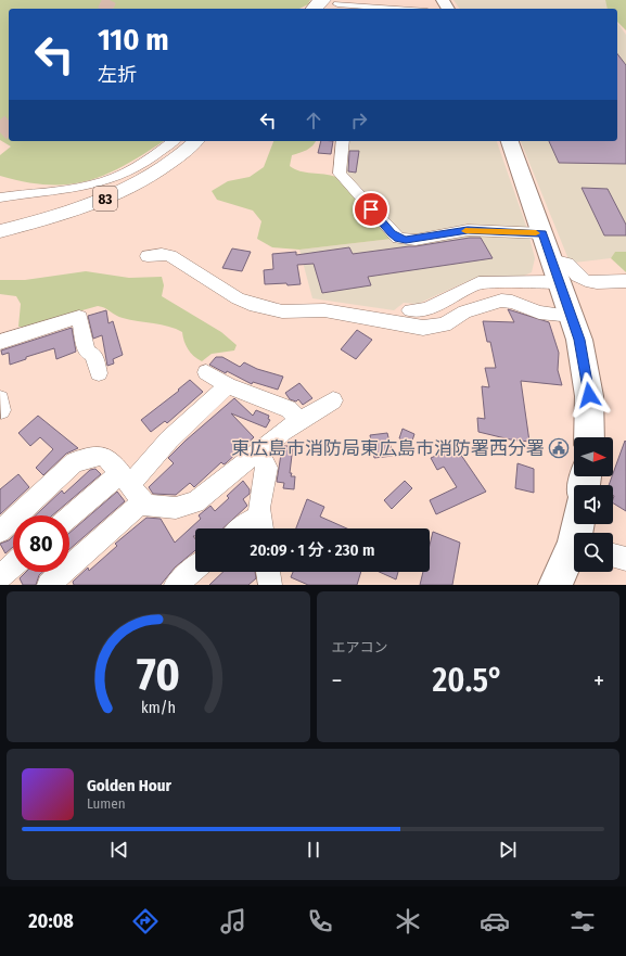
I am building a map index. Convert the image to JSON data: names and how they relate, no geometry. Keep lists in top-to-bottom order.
{
  "streets": {
    "main road": ["83"]
  },
  "places": {
    "public building": ["東広島市消防局東広島市消防署西分署"]
  },
  "north": "right",
  "page": {
    "turn": ["110 m", "左折"],
    "limit": "80",
    "trip": "20:09 · 1 分 · 230 m",
    "tile": "エアコン",
    "heat": ["−", "20.5°", "+"],
    "song": ["Golden Hour", "Lumen"],
    "tabs": "20:08",
    "gauge": ["70", "km/h"]
  }
}
